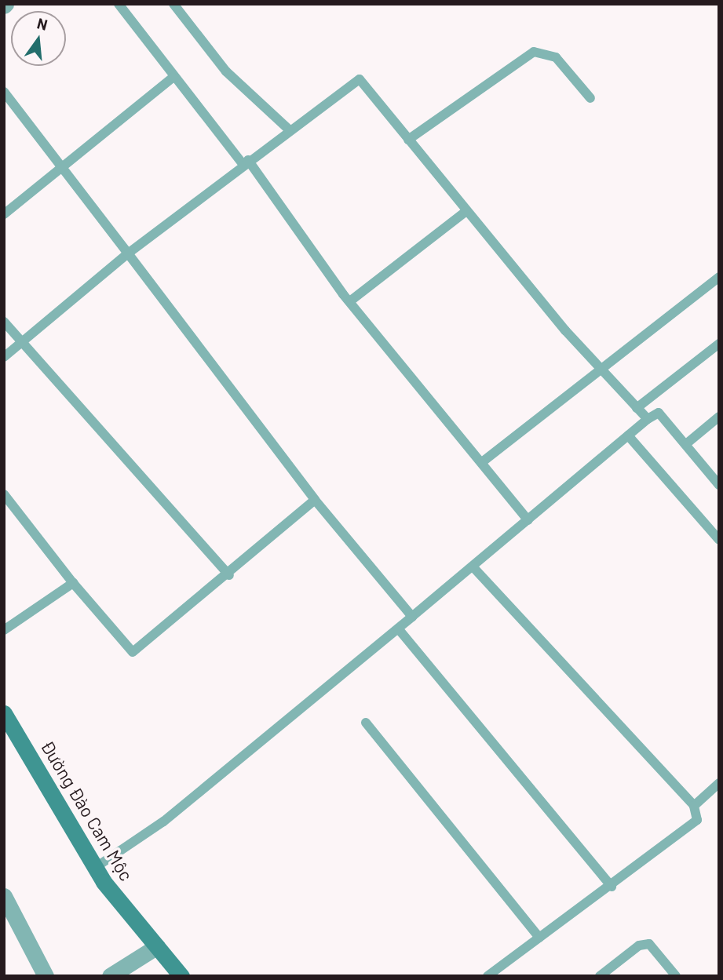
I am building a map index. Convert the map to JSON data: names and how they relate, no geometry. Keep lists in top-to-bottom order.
{
  "streets": {
    "street": ["Đường Đào Cam Mộc"]
  },
  "north": "top"
}
